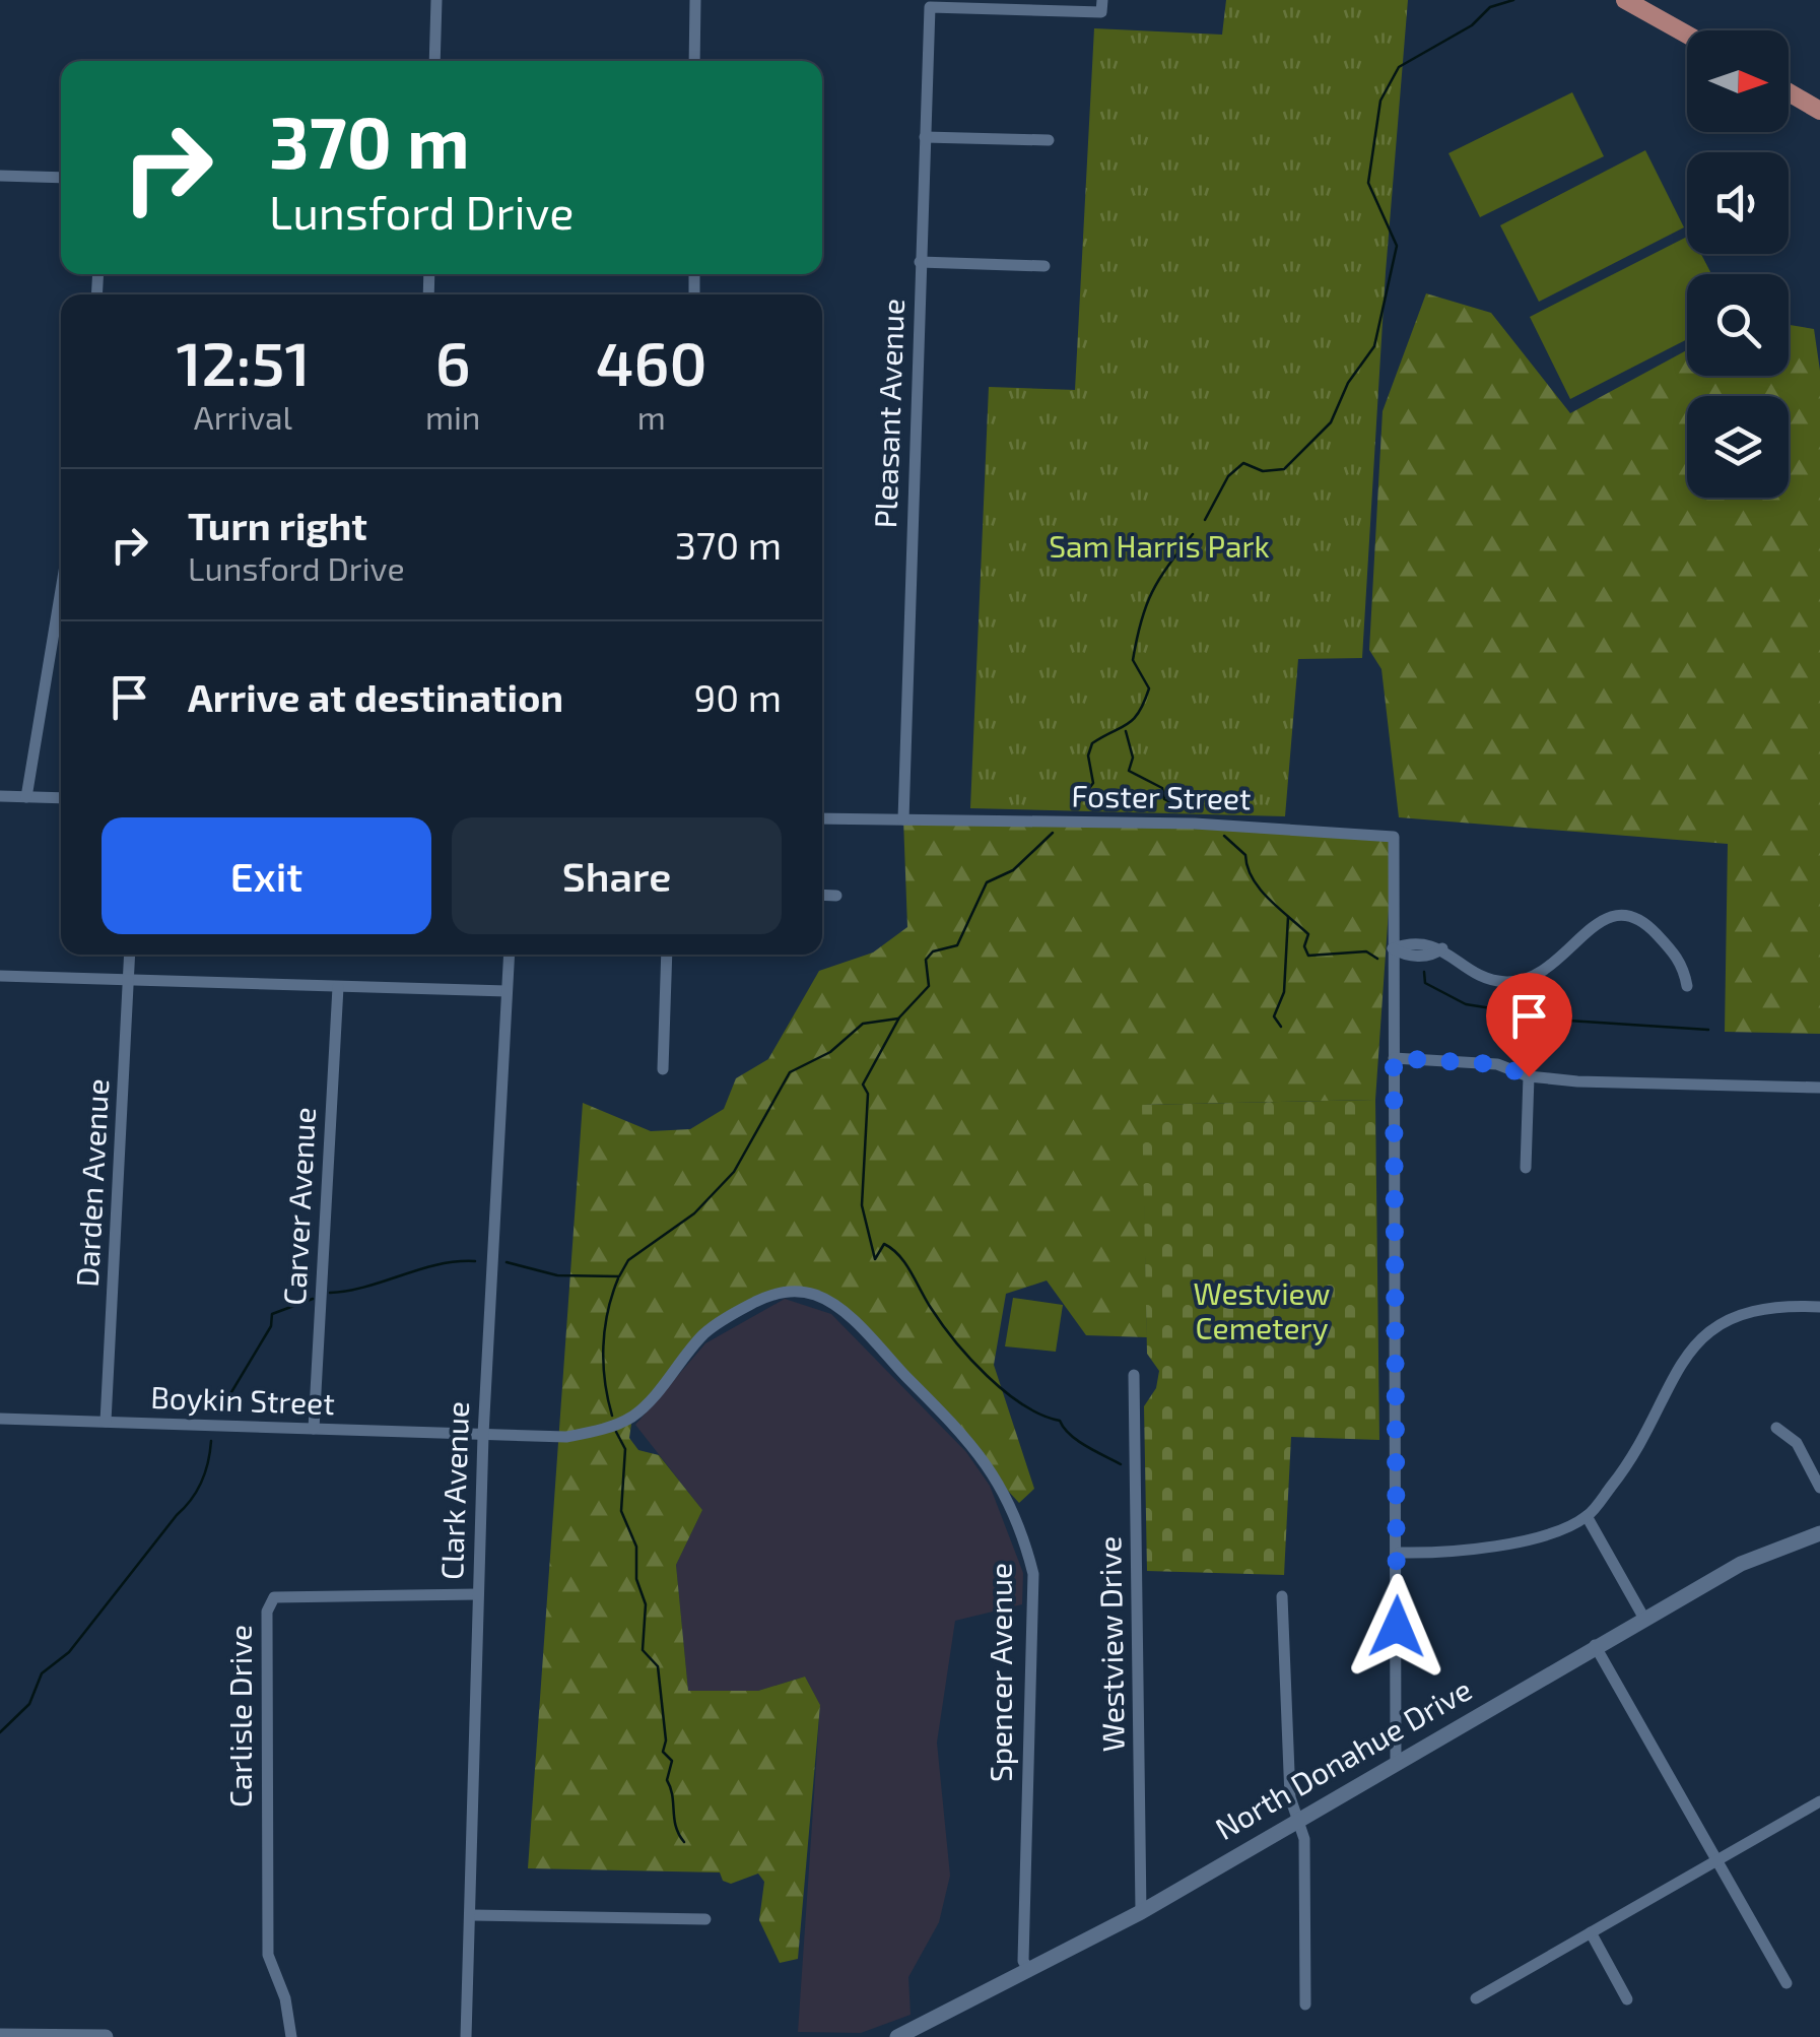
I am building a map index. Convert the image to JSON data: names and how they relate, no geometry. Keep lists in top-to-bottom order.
{
  "streets": {
    "street": [
      "Pleasant Avenue",
      "Foster Street",
      "Darden Avenue",
      "Carver Avenue",
      "Boykin Street",
      "Clark Avenue",
      "Westview Drive",
      "Spencer Avenue",
      "Carlisle Drive",
      "North Donahue Drive"
    ]
  },
  "crossings": [
    ["Pleasant Avenue", "Foster Street"],
    ["Darden Avenue", "Boykin Street"],
    ["Carver Avenue", "Boykin Street"],
    ["Boykin Street", "Clark Avenue"],
    ["Boykin Street", "Spencer Avenue"],
    ["Clark Avenue", "Spencer Avenue"],
    ["Clark Avenue", "Carlisle Drive"],
    ["Westview Drive", "North Donahue Drive"],
    ["Spencer Avenue", "North Donahue Drive"]
  ],
  "parks": ["Sam Harris Park", "Westview Cemetery"],
  "north": "right",
  "page": {
    "turn": ["370 m", "Lunsford Drive"],
    "eta": [
      "12:51",
      "Arrival",
      "6",
      "min",
      "460",
      "m"
    ],
    "list": [
      {
        "name": "Turn right",
        "note": "Lunsford Drive",
        "value": "370 m"
      },
      {
        "name": "Arrive at destination",
        "value": "90 m"
      }
    ],
    "buttons": ["Exit", "Share"]
  }
}
